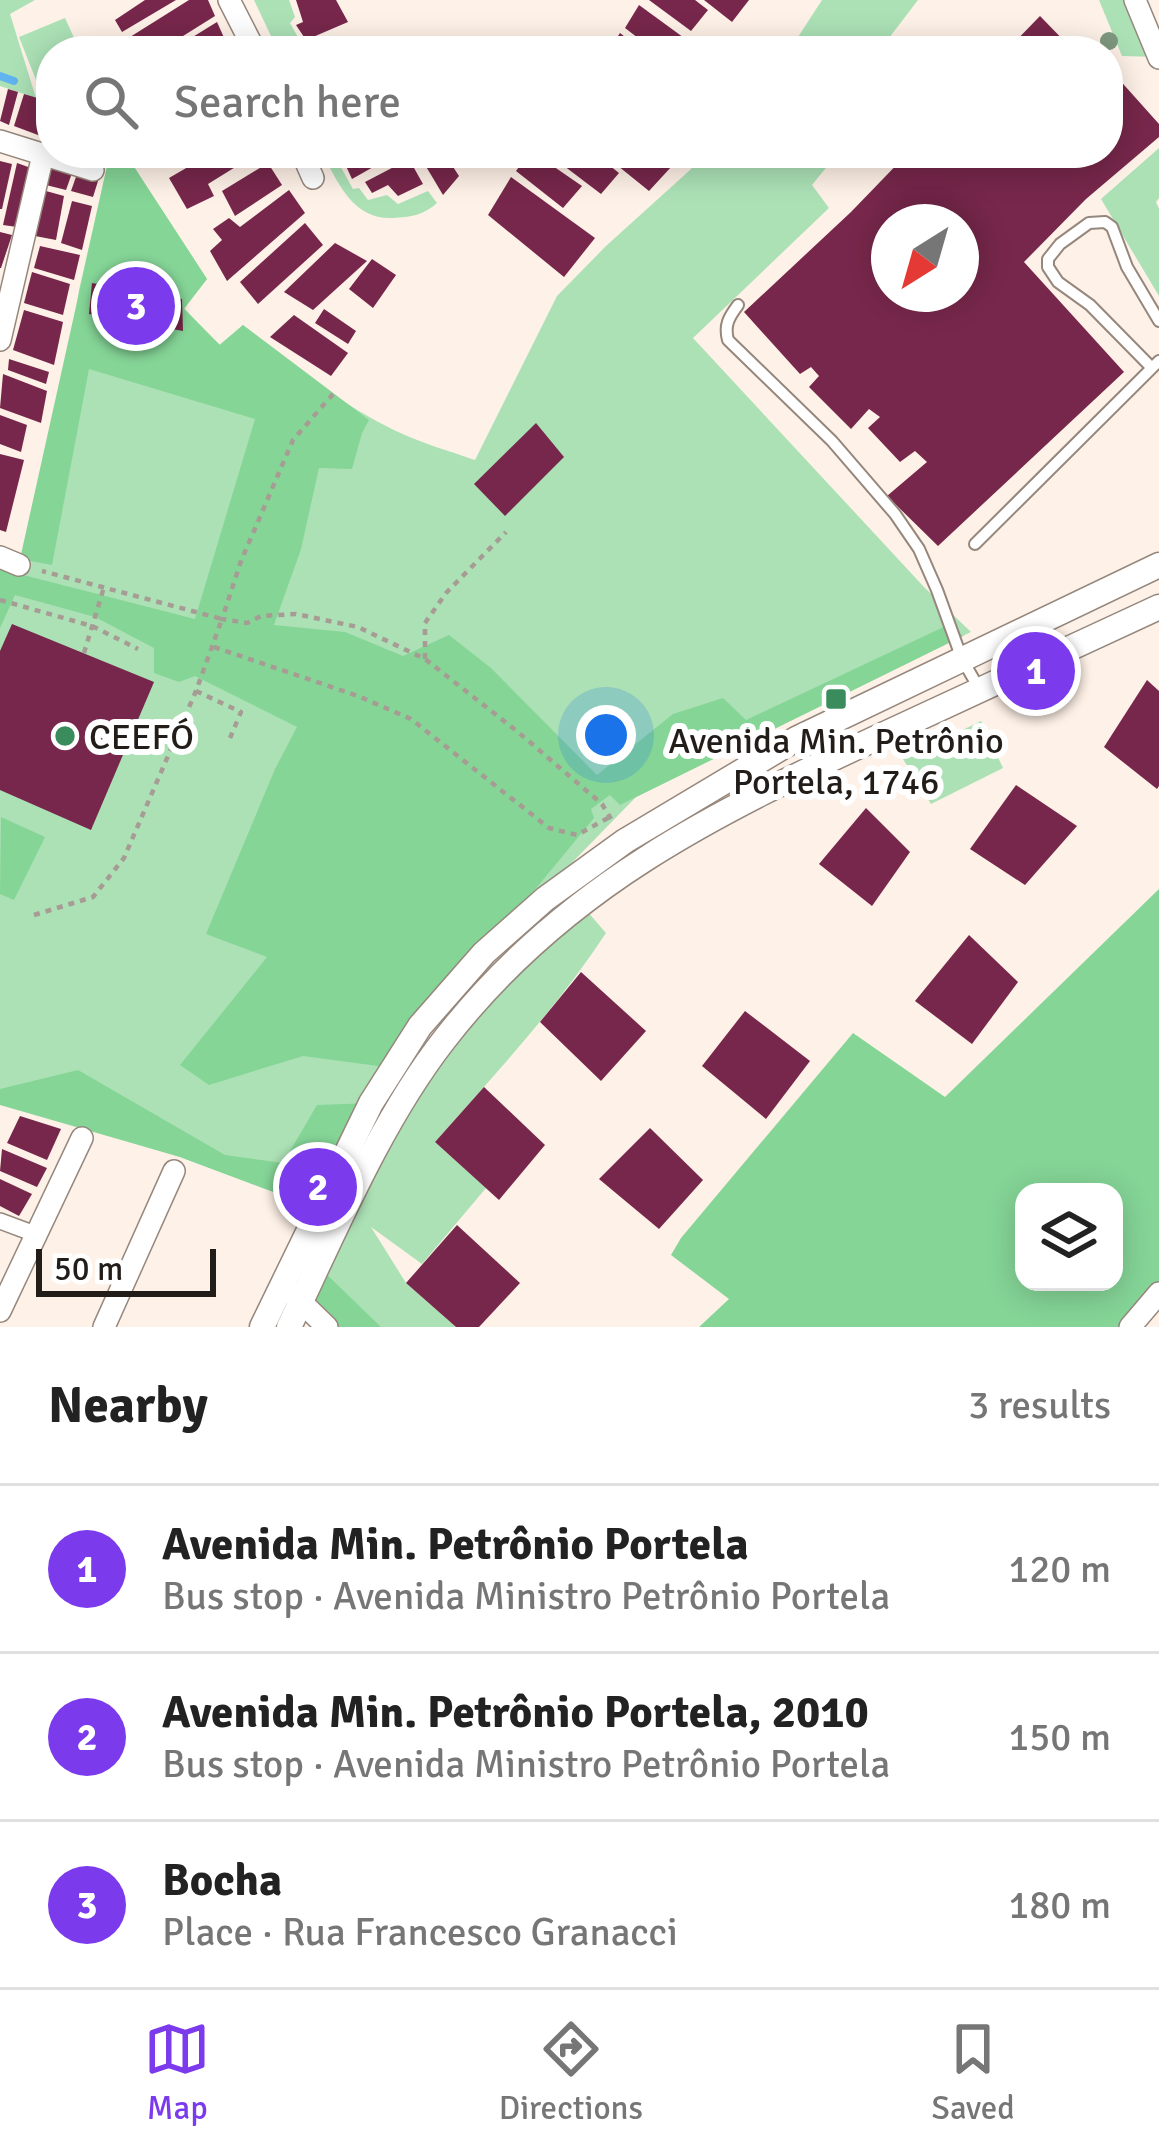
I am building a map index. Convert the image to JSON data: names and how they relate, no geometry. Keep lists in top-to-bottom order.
{
  "places": {
    "transit": ["Avenida Min. Petrônio Portela, 1746"],
    "other": ["CEEFÓ"]
  },
  "scale_bar": "50 m",
  "north": "bottom left",
  "page": {
    "search": "Search here",
    "pins": ["3", "1", "2"],
    "scale": "50 m",
    "heading": ["Nearby", "3 results"],
    "list": [
      {
        "mark": "1",
        "name": "Avenida Min. Petrônio Portela",
        "note": "Bus stop · Avenida Ministro Petrônio Portela",
        "value": "120 m"
      },
      {
        "mark": "2",
        "name": "Avenida Min. Petrônio Portela, 2010",
        "note": "Bus stop · Avenida Ministro Petrônio Portela",
        "value": "150 m"
      },
      {
        "mark": "3",
        "name": "Bocha",
        "note": "Place · Rua Francesco Granacci",
        "value": "180 m"
      }
    ],
    "nav": ["Map", "Directions", "Saved"]
  }
}
